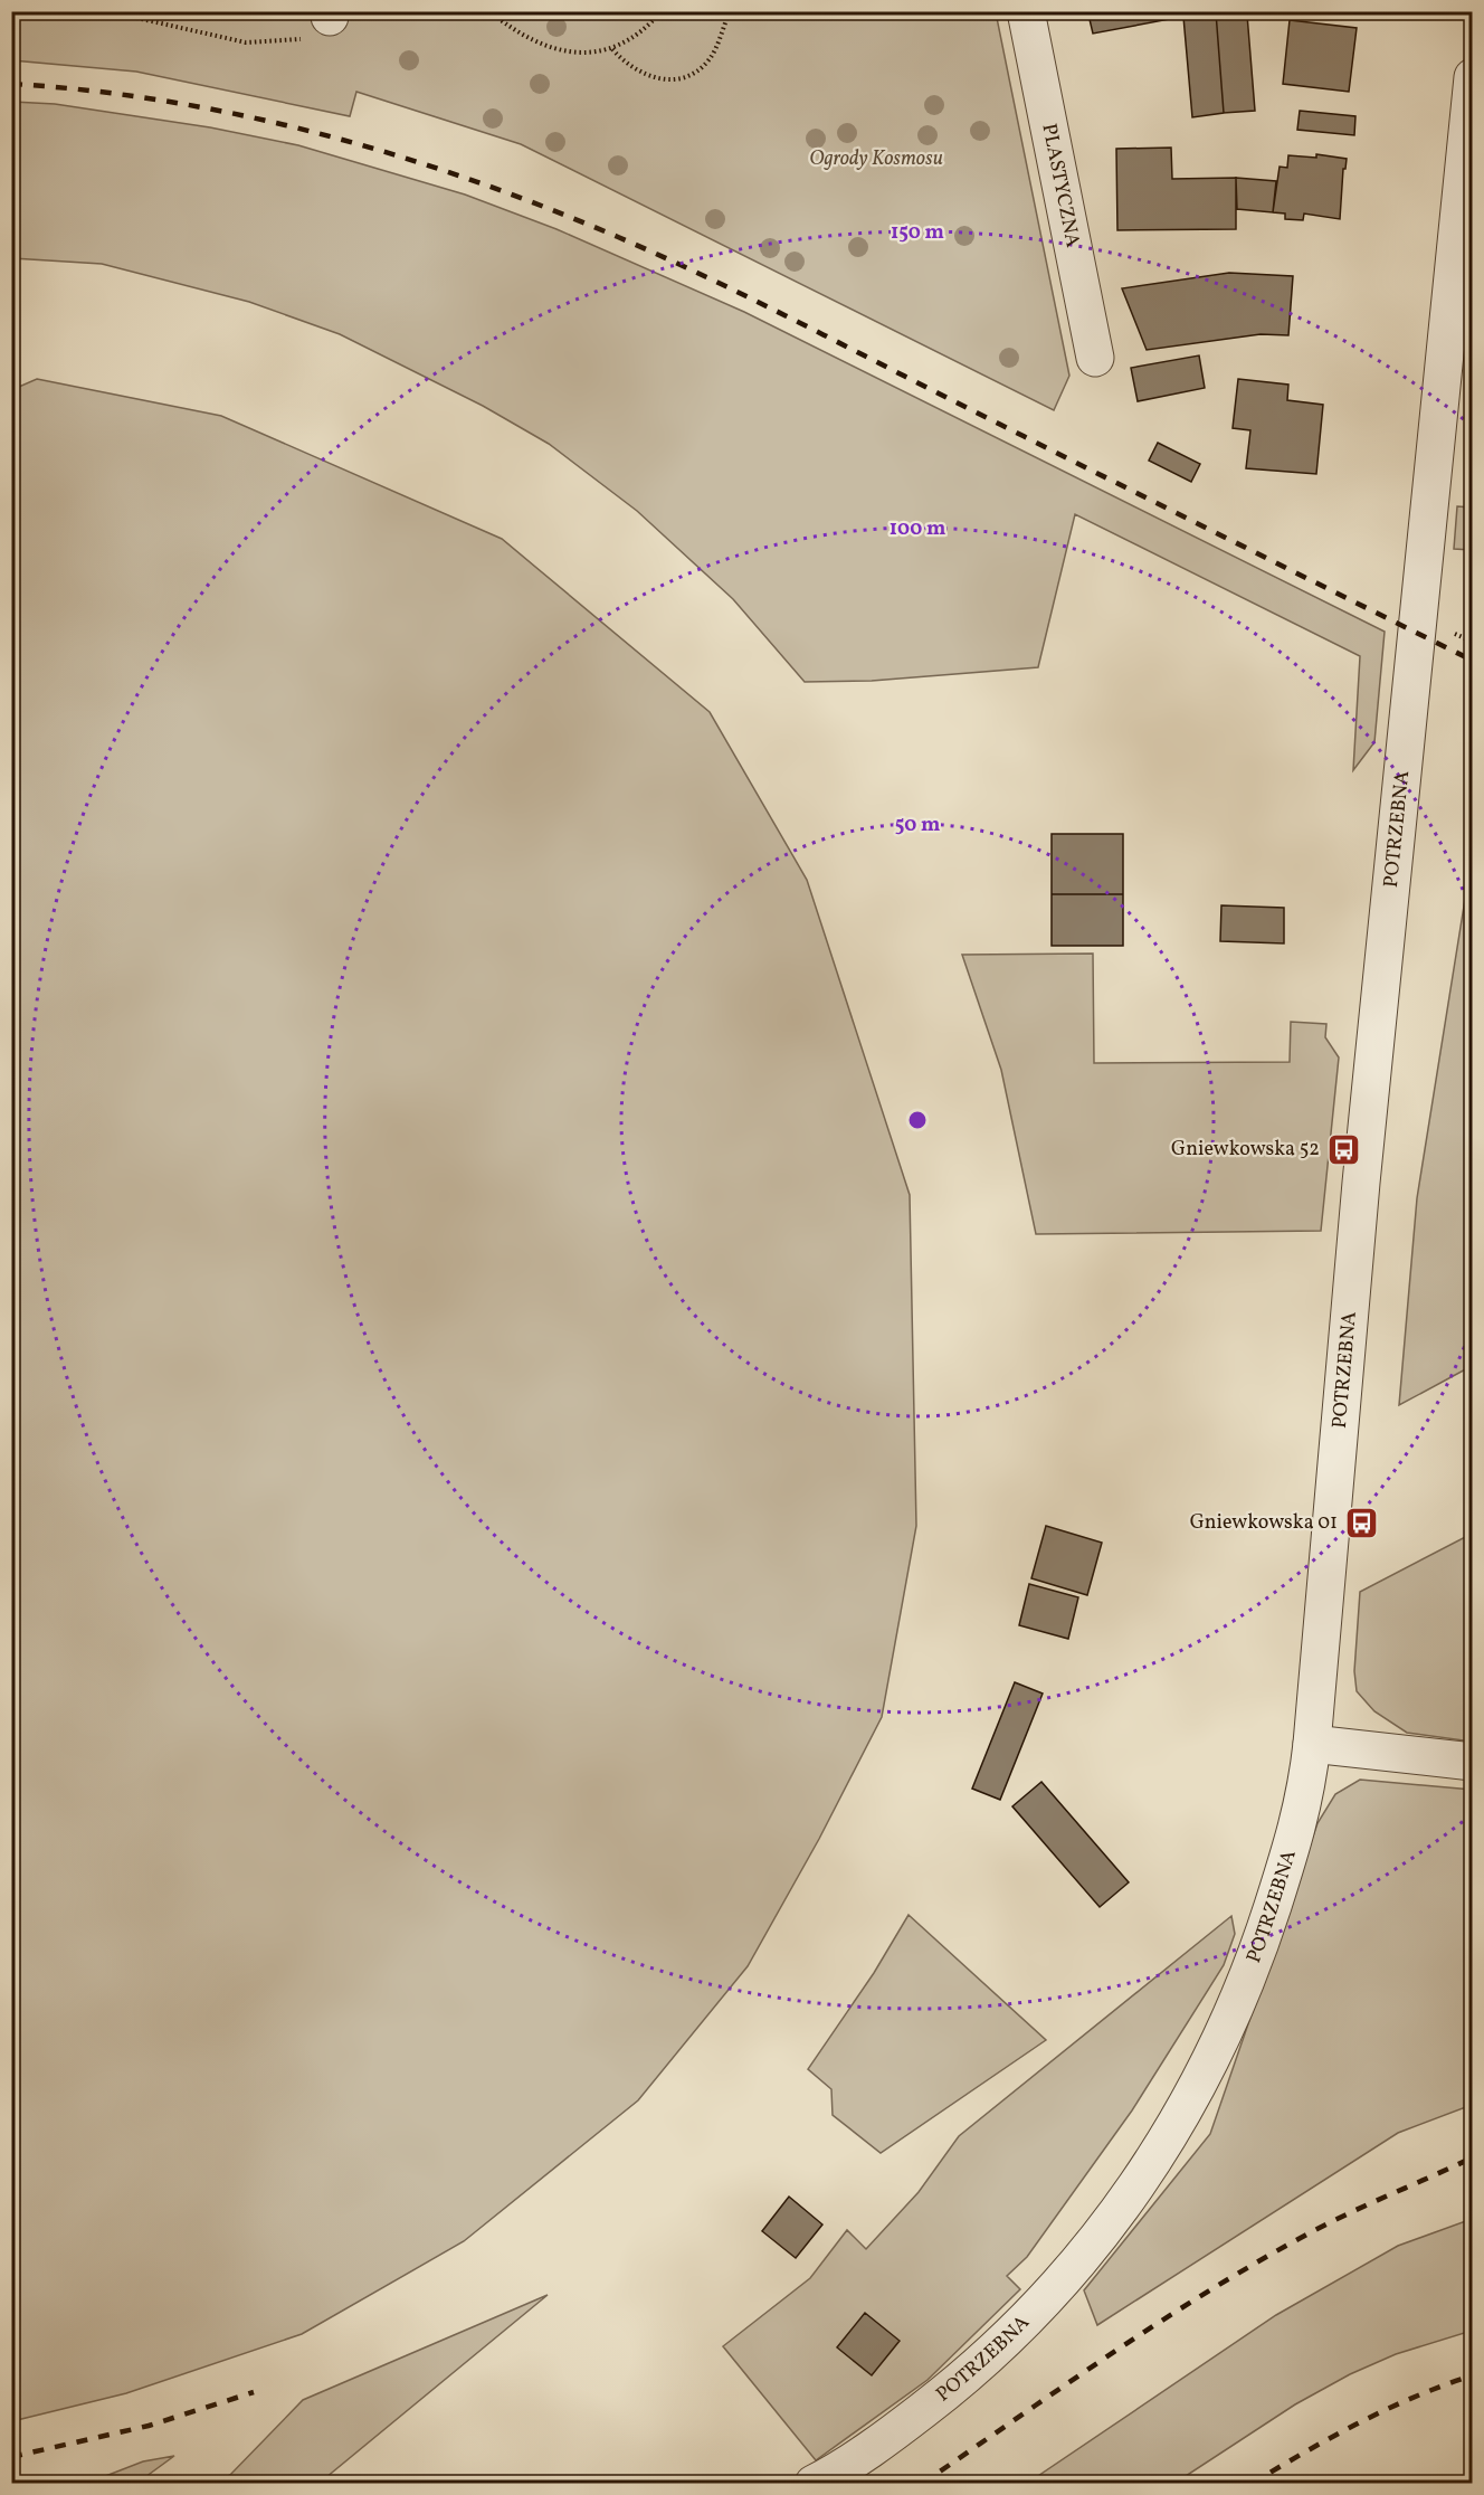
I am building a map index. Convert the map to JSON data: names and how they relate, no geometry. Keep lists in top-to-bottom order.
{
  "streets": {
    "street": ["PLASTYCZNA", "POTRZEBNA"]
  },
  "parks": ["Ogrody Kosmosu"],
  "places": {
    "bus stop": ["Gniewkowska 52", "Gniewkowska 01"]
  },
  "rings": ["150 m", "100 m", "50 m"]
}
